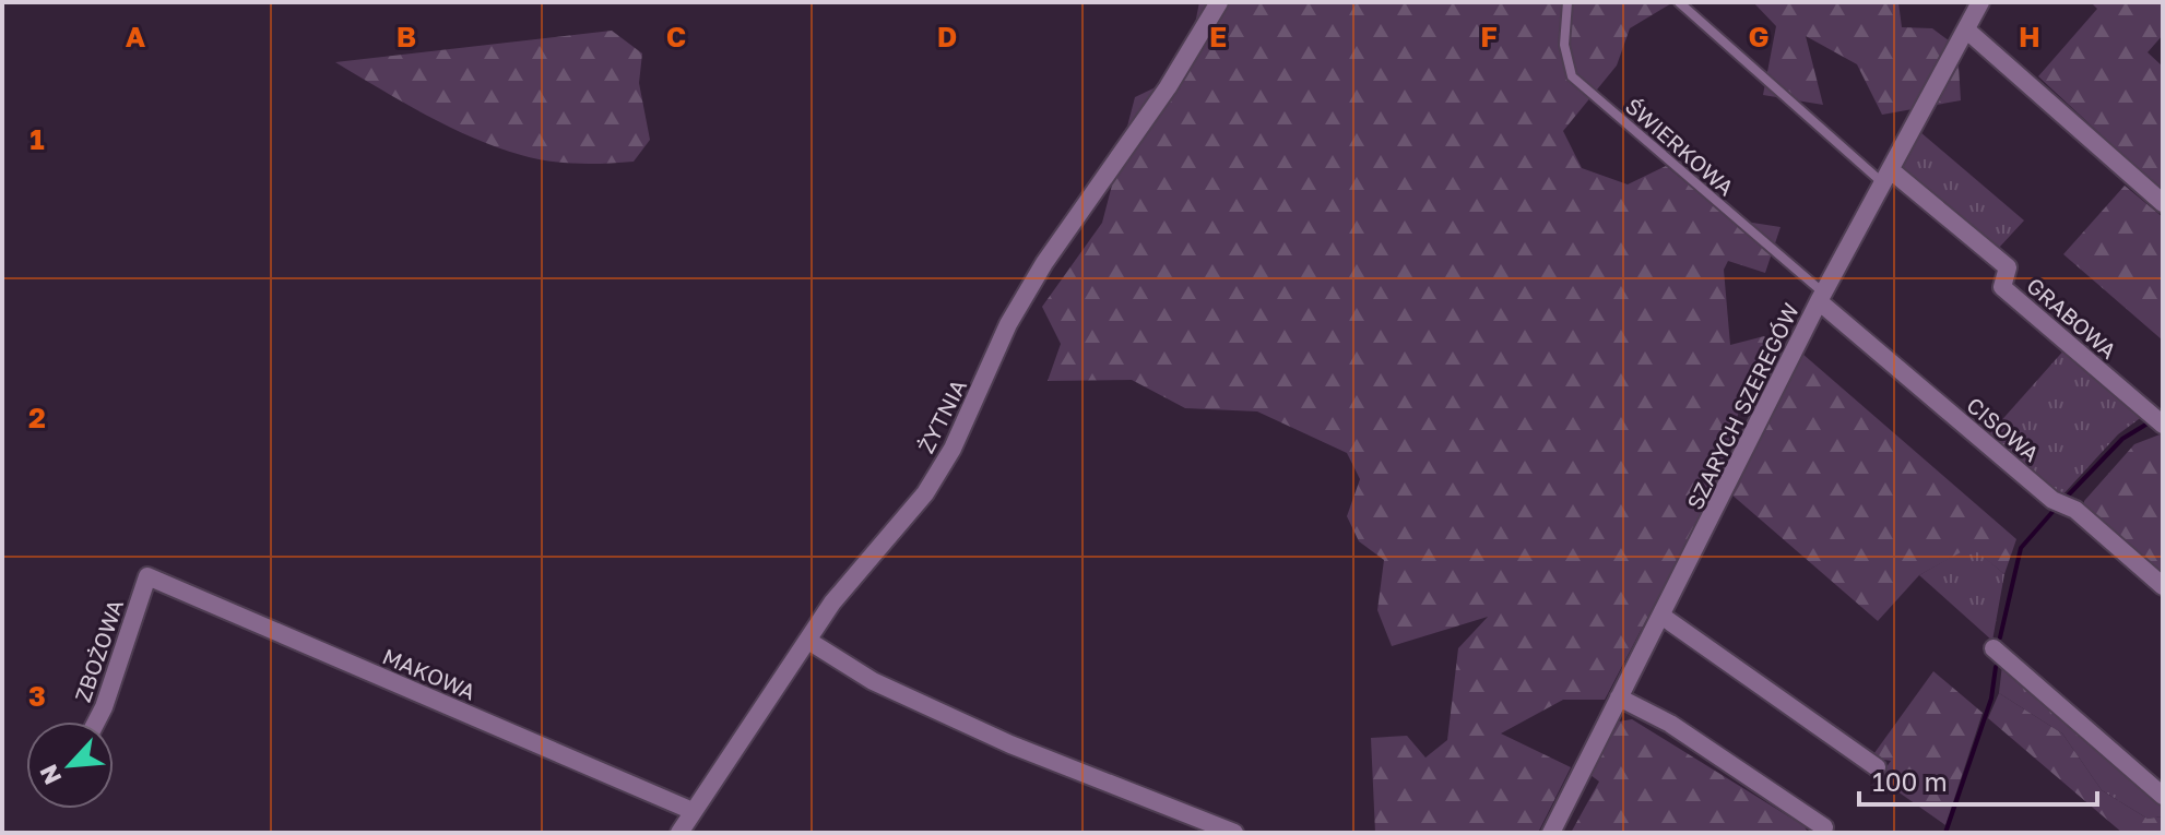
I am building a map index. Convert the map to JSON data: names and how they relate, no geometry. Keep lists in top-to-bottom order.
{
  "streets": {
    "street": [
      "GRABOWA",
      "SZARYCH SZEREGÓW",
      "ŻYTNIA",
      "CISOWA",
      "ZBOŻOWA",
      "MAKOWA"
    ],
    "lane": ["ŚWIERKOWA"]
  },
  "crossings": [
    ["ŚWIERKOWA", "SZARYCH SZEREGÓW"],
    ["ŚWIERKOWA", "CISOWA"],
    ["GRABOWA", "SZARYCH SZEREGÓW"],
    ["SZARYCH SZEREGÓW", "CISOWA"],
    ["ŻYTNIA", "MAKOWA"],
    ["ZBOŻOWA", "MAKOWA"]
  ],
  "scale_bar": "100 m",
  "north": "bottom left",
  "grid": {
    "columns": [
      "A",
      "B",
      "C",
      "D",
      "E",
      "F",
      "G",
      "H"
    ],
    "rows": ["1", "2", "3"]
  }
}
